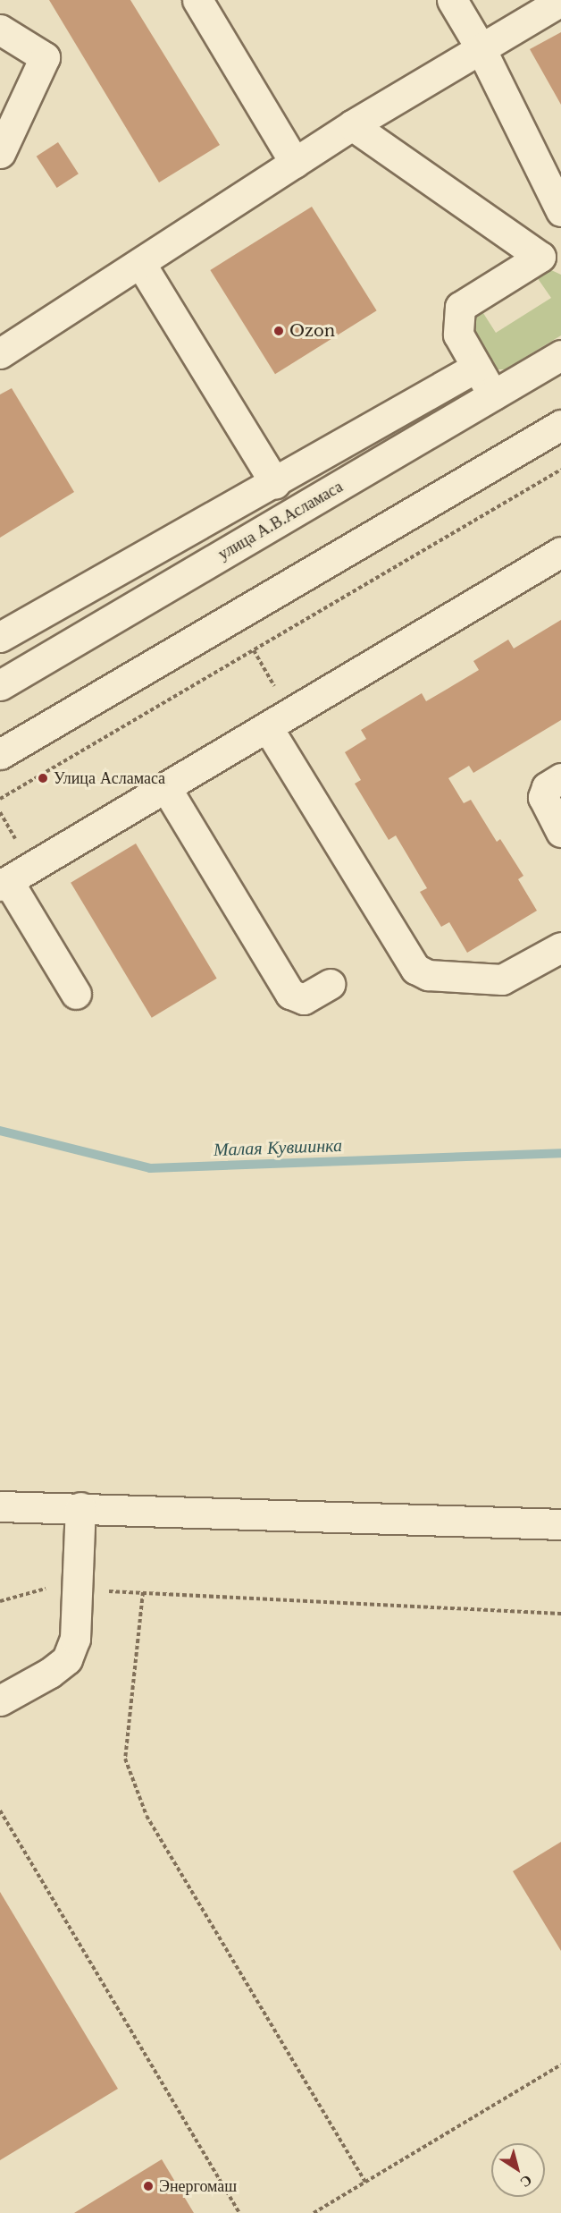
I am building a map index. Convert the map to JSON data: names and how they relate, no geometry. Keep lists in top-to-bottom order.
{
  "streets": {
    "street": ["улица А.В.Асламаса"]
  },
  "water": ["Малая Кувшинка"],
  "places": ["Ozon", "Улица Асламаса", "Энергомаш"],
  "north": "bottom right"
}
